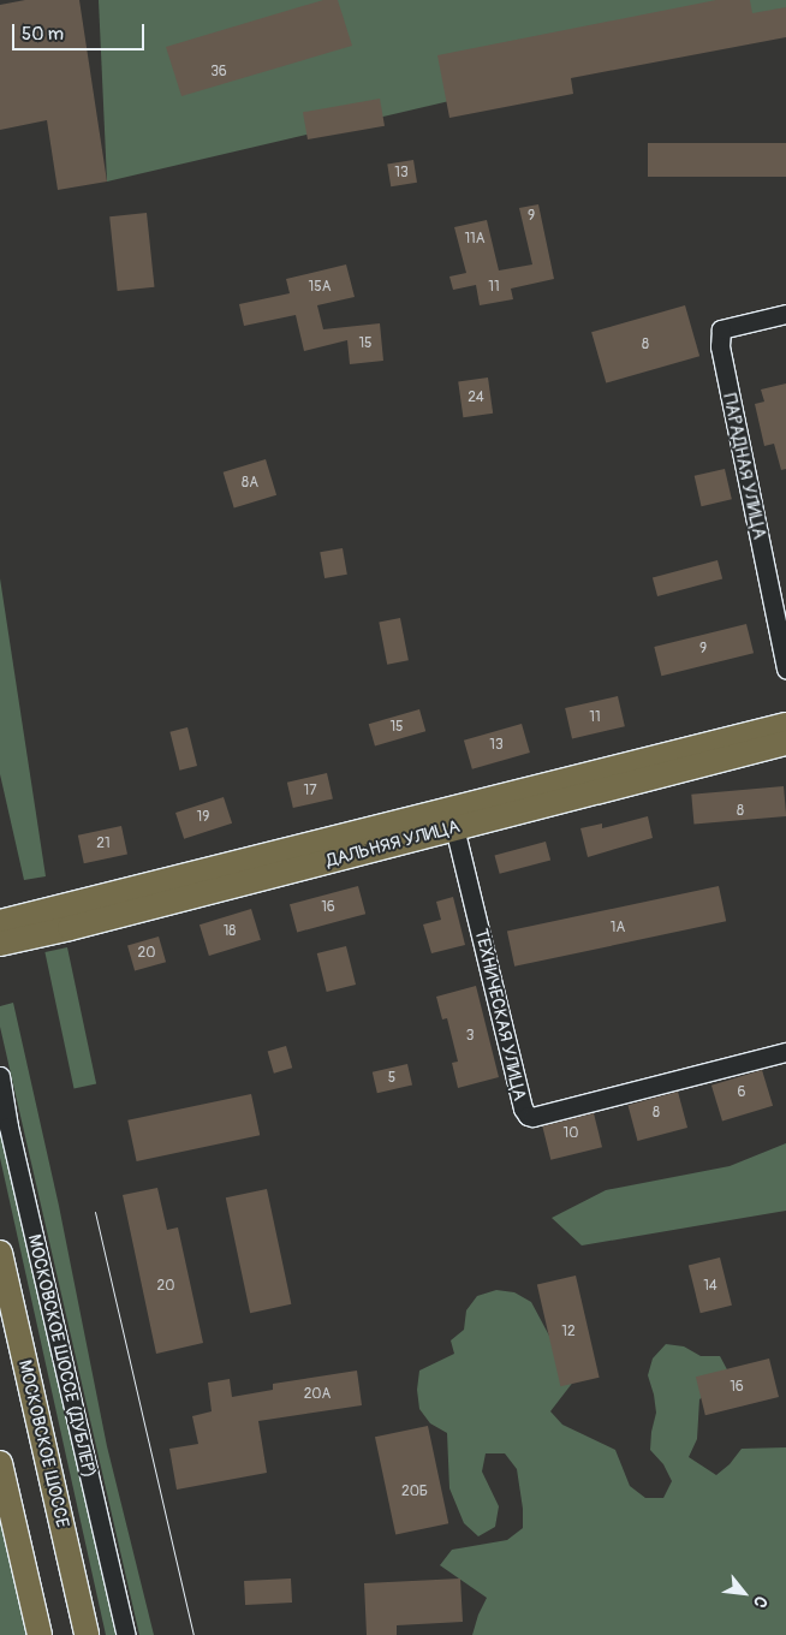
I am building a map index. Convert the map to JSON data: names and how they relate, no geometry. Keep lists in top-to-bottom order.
{
  "streets": {
    "main road": ["ДАЛЬНЯЯ УЛИЦА", "МОСКОВСКОЕ ШОССЕ"],
    "street": ["ПАРАДНАЯ УЛИЦА", "ТЕХНИЧЕСКАЯ УЛИЦА", "МОСКОВСКОЕ ШОССЕ (ДУБЛЕР)"]
  },
  "crossings": [
    ["ДАЛЬНЯЯ УЛИЦА", "ТЕХНИЧЕСКАЯ УЛИЦА"]
  ],
  "house_numbers": [
    "36",
    "13",
    "9",
    "11А",
    "15А",
    "11",
    "15",
    "8",
    "24",
    "8А",
    "9",
    "11",
    "15",
    "13",
    "17",
    "8",
    "19",
    "21",
    "16",
    "1А",
    "18",
    "20",
    "3",
    "5",
    "6",
    "8",
    "10",
    "20",
    "14",
    "12",
    "16",
    "20А",
    "20Б"
  ],
  "scale_bar": "50 m",
  "north": "bottom right"
}
